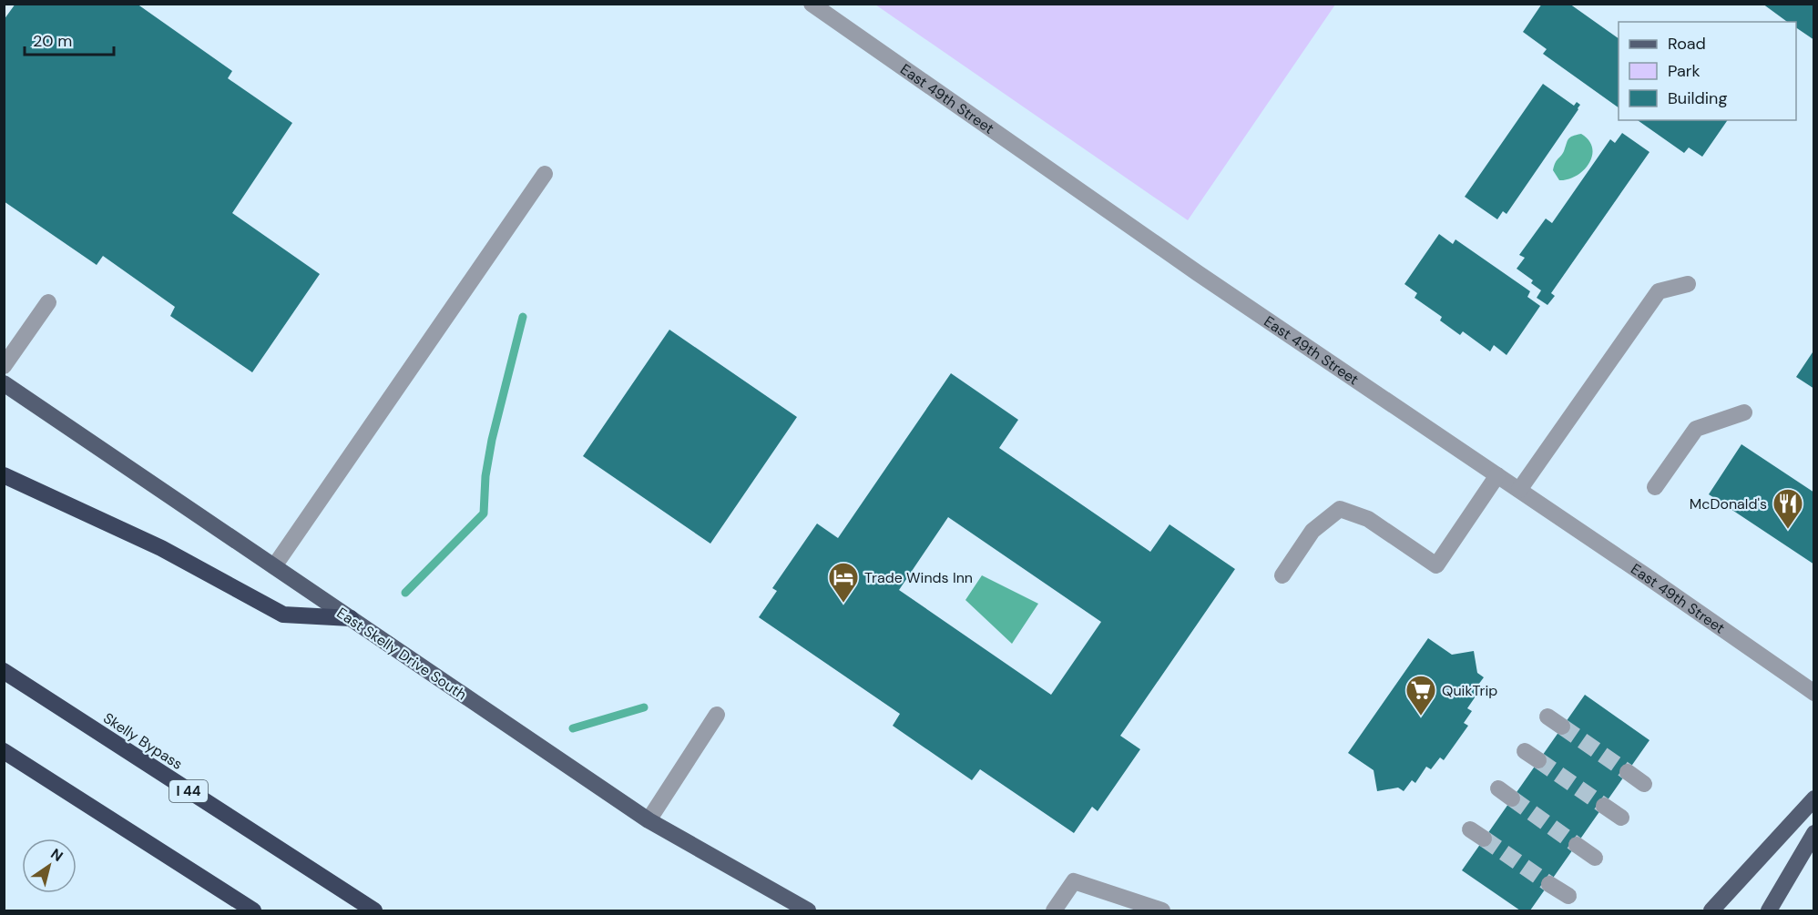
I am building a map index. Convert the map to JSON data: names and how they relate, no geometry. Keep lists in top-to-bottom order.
{
  "streets": {
    "highway": ["Skelly Bypass", "I 44"],
    "main road": ["East Skelly Drive South"],
    "street": ["East 49th Street"]
  },
  "places": {
    "restaurant": ["McDonald's"],
    "hotel": ["Trade Winds Inn"],
    "supermarket": ["QuikTrip"]
  },
  "legend": ["Road", "Park", "Building"],
  "scale_bar": "20 m",
  "north": "top right"
}
